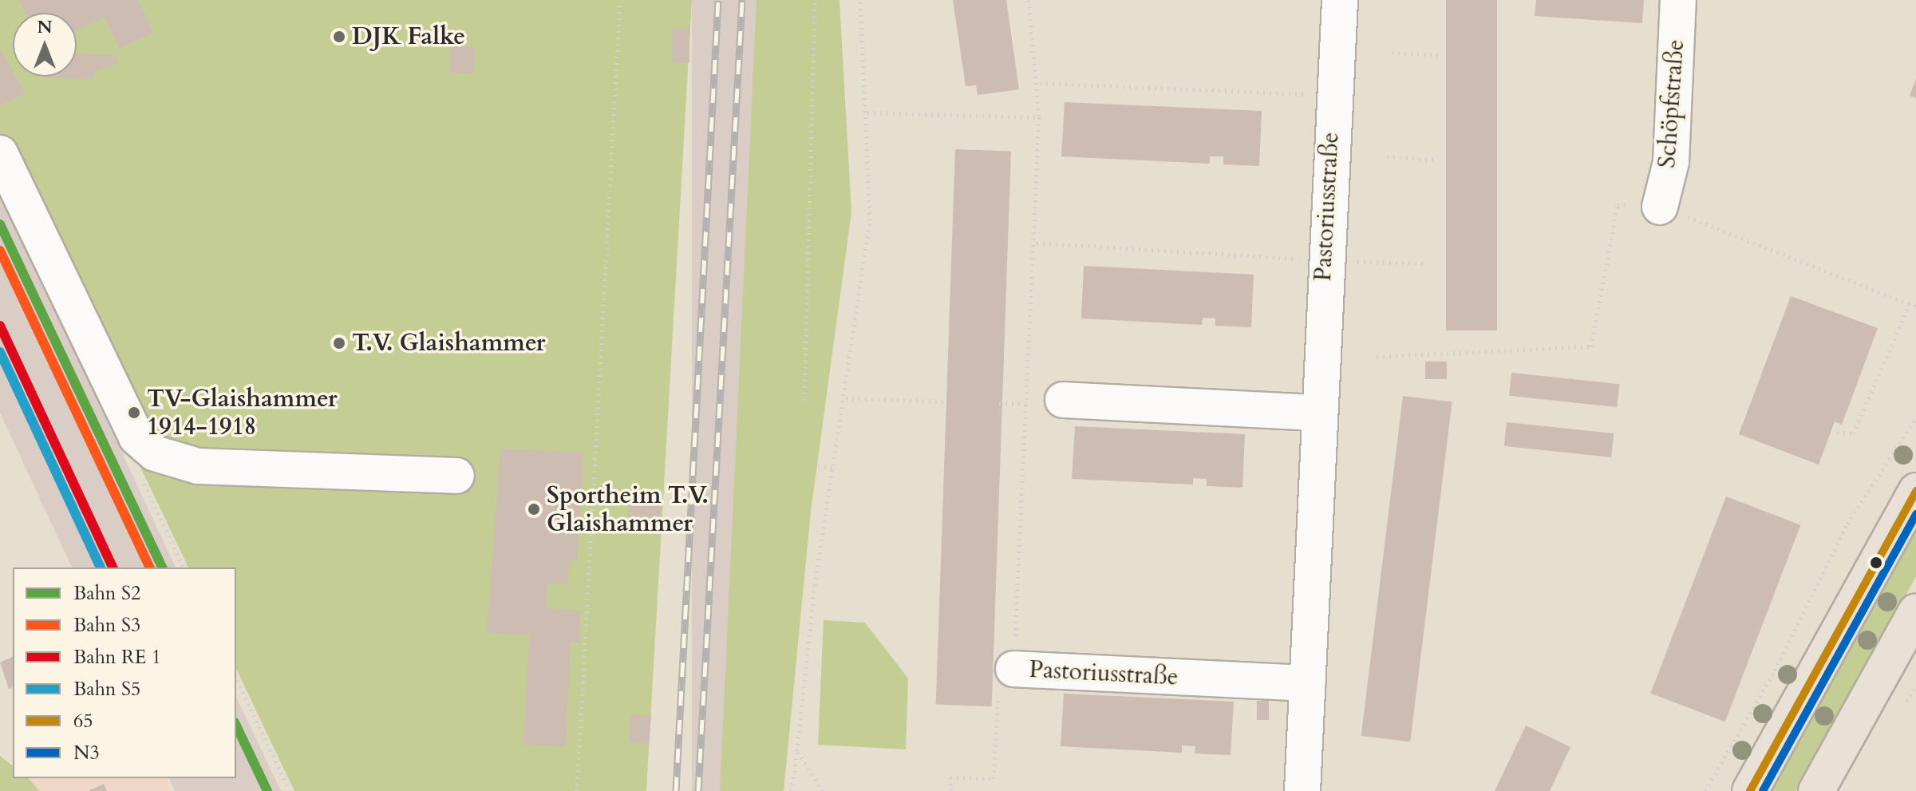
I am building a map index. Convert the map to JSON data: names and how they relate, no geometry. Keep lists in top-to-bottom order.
{
  "streets": {
    "street": ["Schöpfstraße", "Pastoriusstraße"]
  },
  "places": [
    "DJK Falke",
    "T.V. Glaishammer",
    "TV-Glaishammer 1914-1918",
    "Sportheim T.V. Glaishammer"
  ],
  "lines": [
    "rail line S2",
    "rail line S3",
    "rail line S5",
    "transit line 65",
    "transit line N3"
  ],
  "legend": [
    "Bahn S2",
    "Bahn S3",
    "Bahn RE 1",
    "Bahn S5",
    "65",
    "N3"
  ],
  "north": "top"
}
